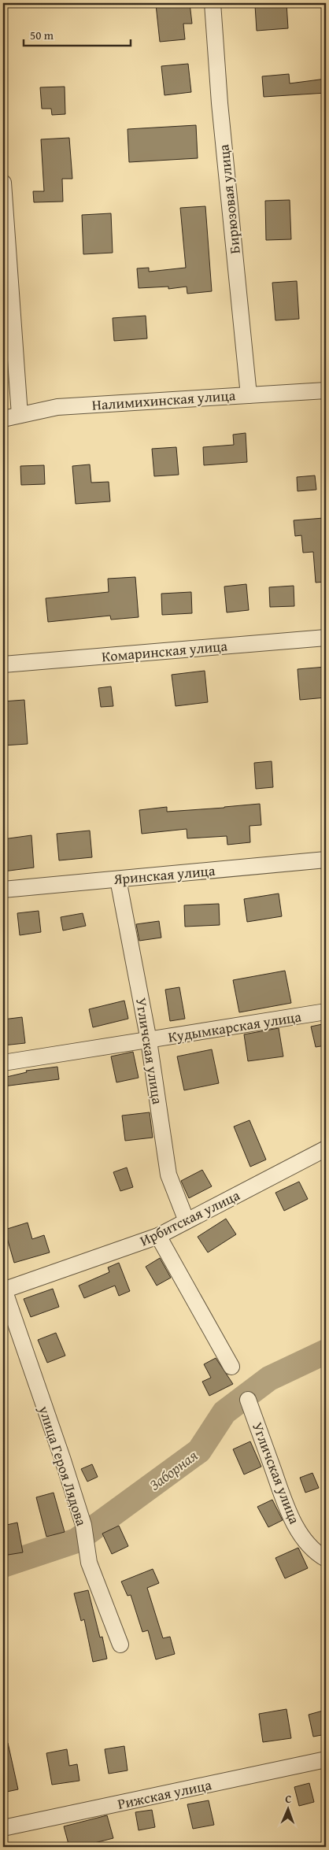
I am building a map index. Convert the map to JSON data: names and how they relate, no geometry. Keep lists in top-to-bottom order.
{
  "streets": {
    "street": [
      "Бирюзовая улица",
      "Налимихинская улица",
      "Комаринская улица",
      "Яринская улица",
      "Кудымкарская улица",
      "Угличская улица",
      "Ирбитская улица",
      "улица Героя Лядова",
      "Рижская улица"
    ]
  },
  "crossings": [
    ["Бирюзовая улица", "Налимихинская улица"],
    ["Яринская улица", "Угличская улица"],
    ["Кудымкарская улица", "Угличская улица"],
    ["Угличская улица", "Ирбитская улица"],
    ["Ирбитская улица", "улица Героя Лядова"]
  ],
  "water": ["Заборная"],
  "scale_bar": "50 m",
  "north": "top"
}
